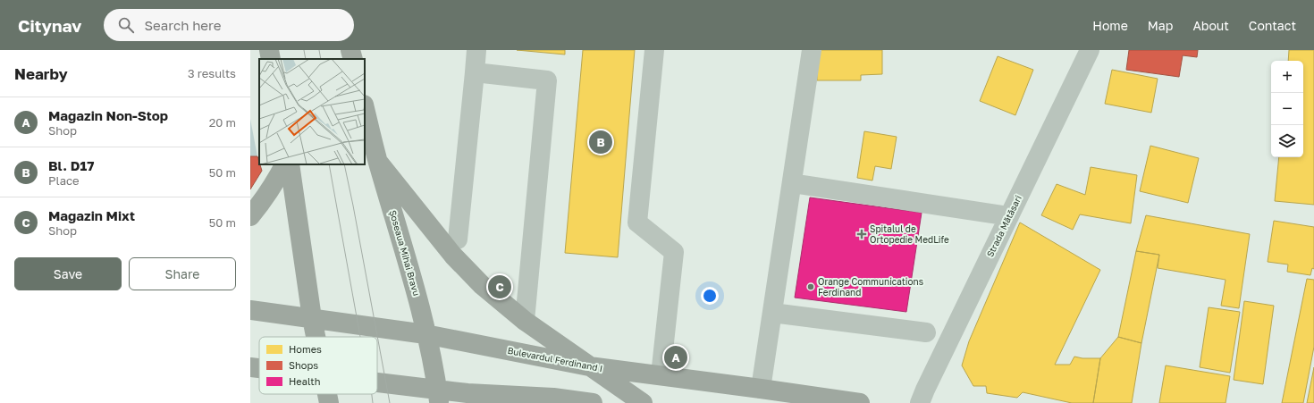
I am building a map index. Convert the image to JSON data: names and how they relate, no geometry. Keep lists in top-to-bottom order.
{
  "streets": {
    "main road": ["Șoseaua Mihai Bravu", "Bulevardul Ferdinand I"],
    "street": ["Strada Mătăsari"]
  },
  "crossings": [
    ["Șoseaua Mihai Bravu", "Bulevardul Ferdinand I"]
  ],
  "places": {
    "health": ["Spitalul de Ortopedie MedLife"],
    "other": ["Orange Communications Ferdinand"]
  },
  "legend": ["Homes", "Shops", "Health"],
  "page": {
    "header": "Citynav",
    "search": "Search here",
    "nav": [
      "Home",
      "Map",
      "About",
      "Contact"
    ],
    "heading": ["Nearby", "3 results"],
    "map_buttons": ["+", "−"],
    "list": [
      {
        "mark": "A",
        "name": "Magazin Non-Stop",
        "note": "Shop",
        "value": "20 m"
      },
      {
        "mark": "B",
        "name": "Bl. D17",
        "note": "Place",
        "value": "50 m"
      },
      {
        "mark": "C",
        "name": "Magazin Mixt",
        "note": "Shop",
        "value": "50 m"
      }
    ],
    "pins": ["B", "C", "A"],
    "buttons": ["Save", "Share"]
  }
}
